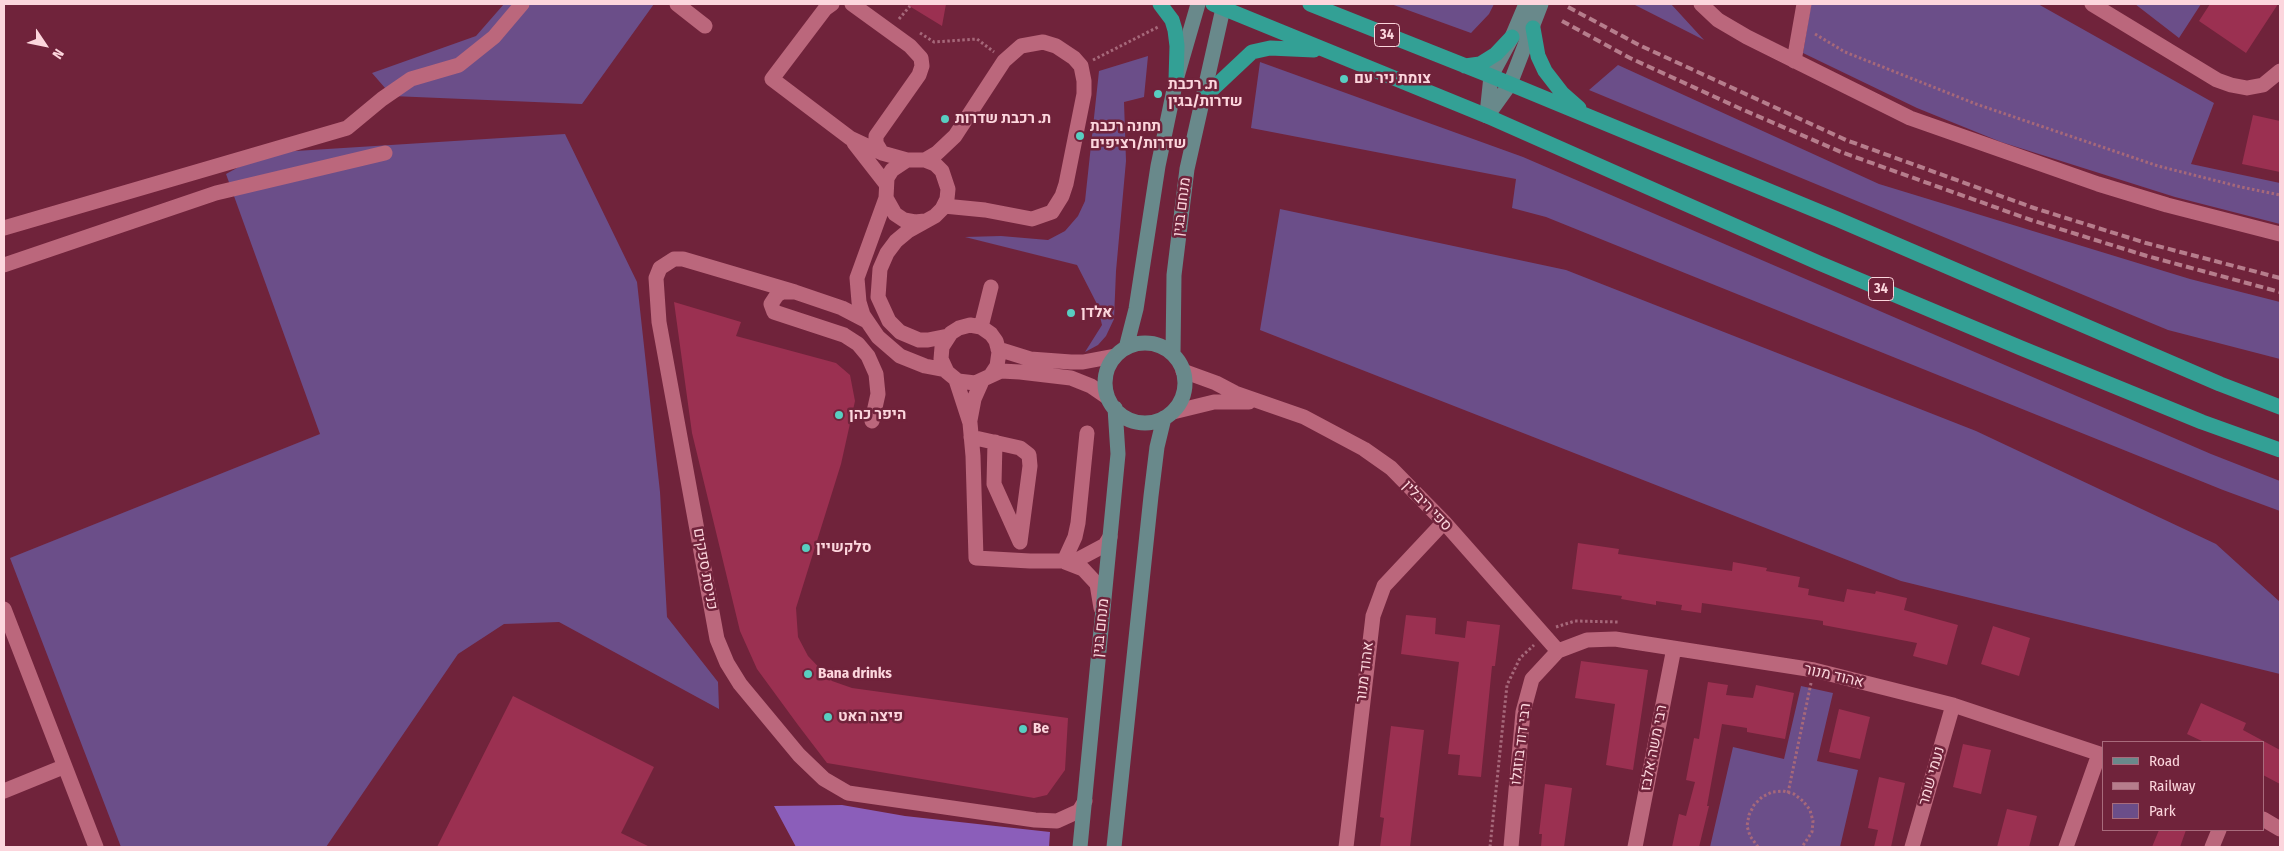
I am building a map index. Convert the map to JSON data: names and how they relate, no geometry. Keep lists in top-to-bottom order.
{
  "streets": {
    "highway": ["34"],
    "main road": ["מנחם בגין"],
    "street": [
      "ספי ריבלין",
      "כניסת ספקים",
      "אהוד מנור",
      "רבי דוד בוזגלו",
      "רבי משה אלבז",
      "נעמי שמר"
    ]
  },
  "crossings": [
    ["34", "מנחם בגין"],
    ["מנחם בגין", "ספי ריבלין"],
    ["מנחם בגין", "כניסת ספקים"],
    ["ספי ריבלין", "אהוד מנור"],
    ["ספי ריבלין", "רבי דוד בוזגלו"],
    ["אהוד מנור", "רבי דוד בוזגלו"],
    ["אהוד מנור", "רבי משה אלבז"],
    ["אהוד מנור", "נעמי שמר"]
  ],
  "places": [
    "צומת ניר עם",
    "ת. רכבת שדרות/בגין",
    "ת. רכבת שדרות",
    "תחנה רכבת שדרות/רציפים",
    "אלדן",
    "היפר כהן",
    "סלקשיין",
    "Bana drinks",
    "פיצה האט",
    "Be"
  ],
  "legend": ["Road", "Railway", "Park"],
  "north": "bottom right"
}
